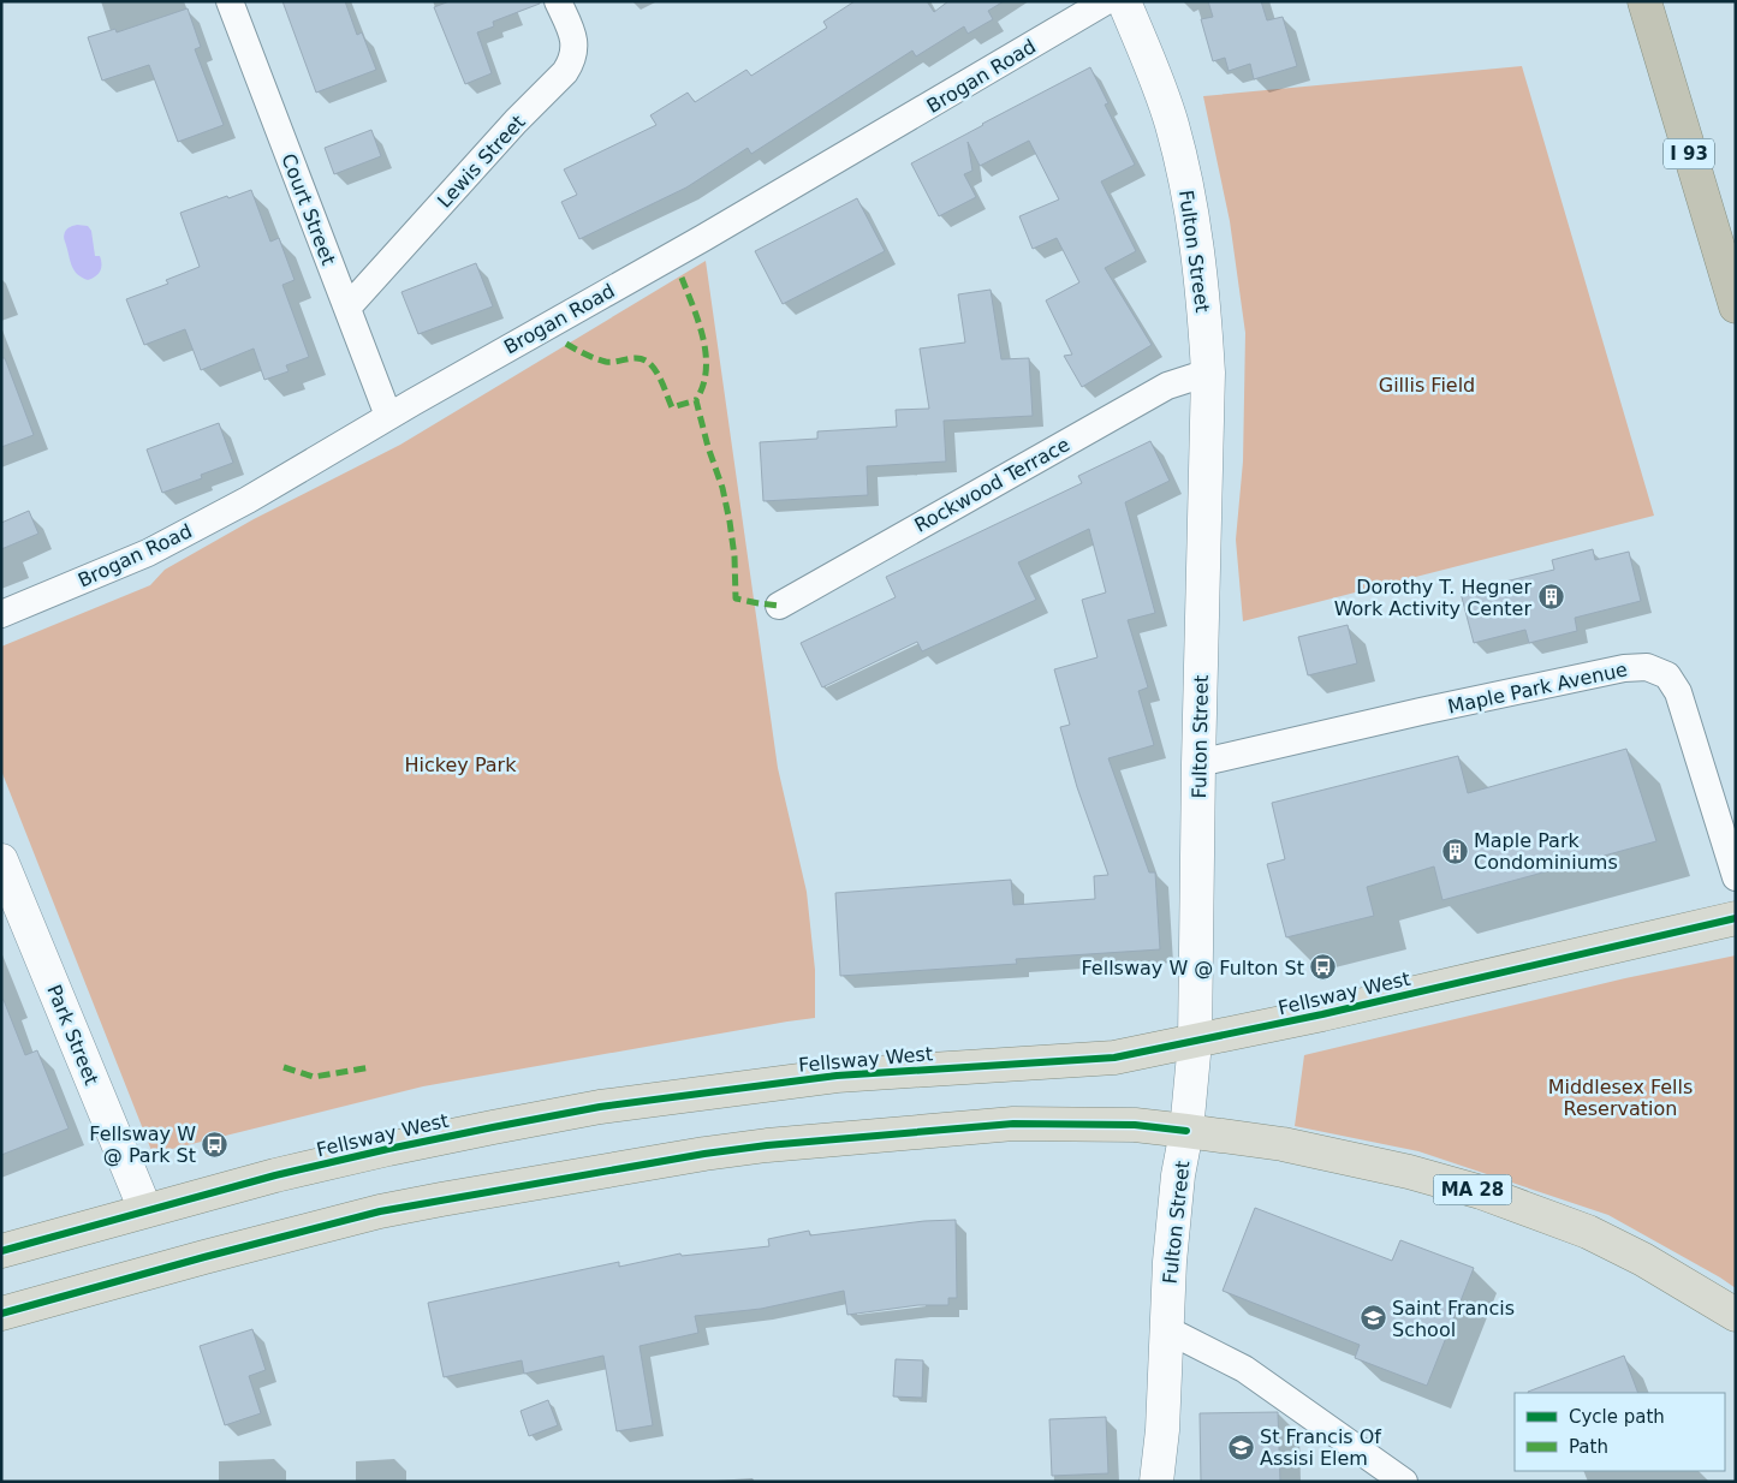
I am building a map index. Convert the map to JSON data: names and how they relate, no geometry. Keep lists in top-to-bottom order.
{
  "streets": {
    "highway": ["I 93"],
    "main road": ["Fellsway West", "MA 28"],
    "street": [
      "Brogan Road",
      "Lewis Street",
      "Court Street",
      "Fulton Street",
      "Rockwood Terrace",
      "Maple Park Avenue",
      "Park Street"
    ]
  },
  "crossings": [
    ["Brogan Road", "Court Street"],
    ["Lewis Street", "Court Street"],
    ["Fulton Street", "Rockwood Terrace"],
    ["Fulton Street", "Maple Park Avenue"],
    ["Fulton Street", "Fellsway West"],
    ["Fulton Street", "MA 28"],
    ["Fellsway West", "Park Street"]
  ],
  "parks": ["Gillis Field", "Hickey Park", "Middlesex Fells Reservation"],
  "places": {
    "building": ["Dorothy T. Hegner Work Activity Center", "Maple Park Condominiums"],
    "bus stop": ["Fellsway W @ Fulton St", "Fellsway W @ Park St"],
    "school or university": ["Saint Francis School", "St Francis Of Assisi Elem"]
  },
  "legend": ["Cycle path", "Path"]
}
